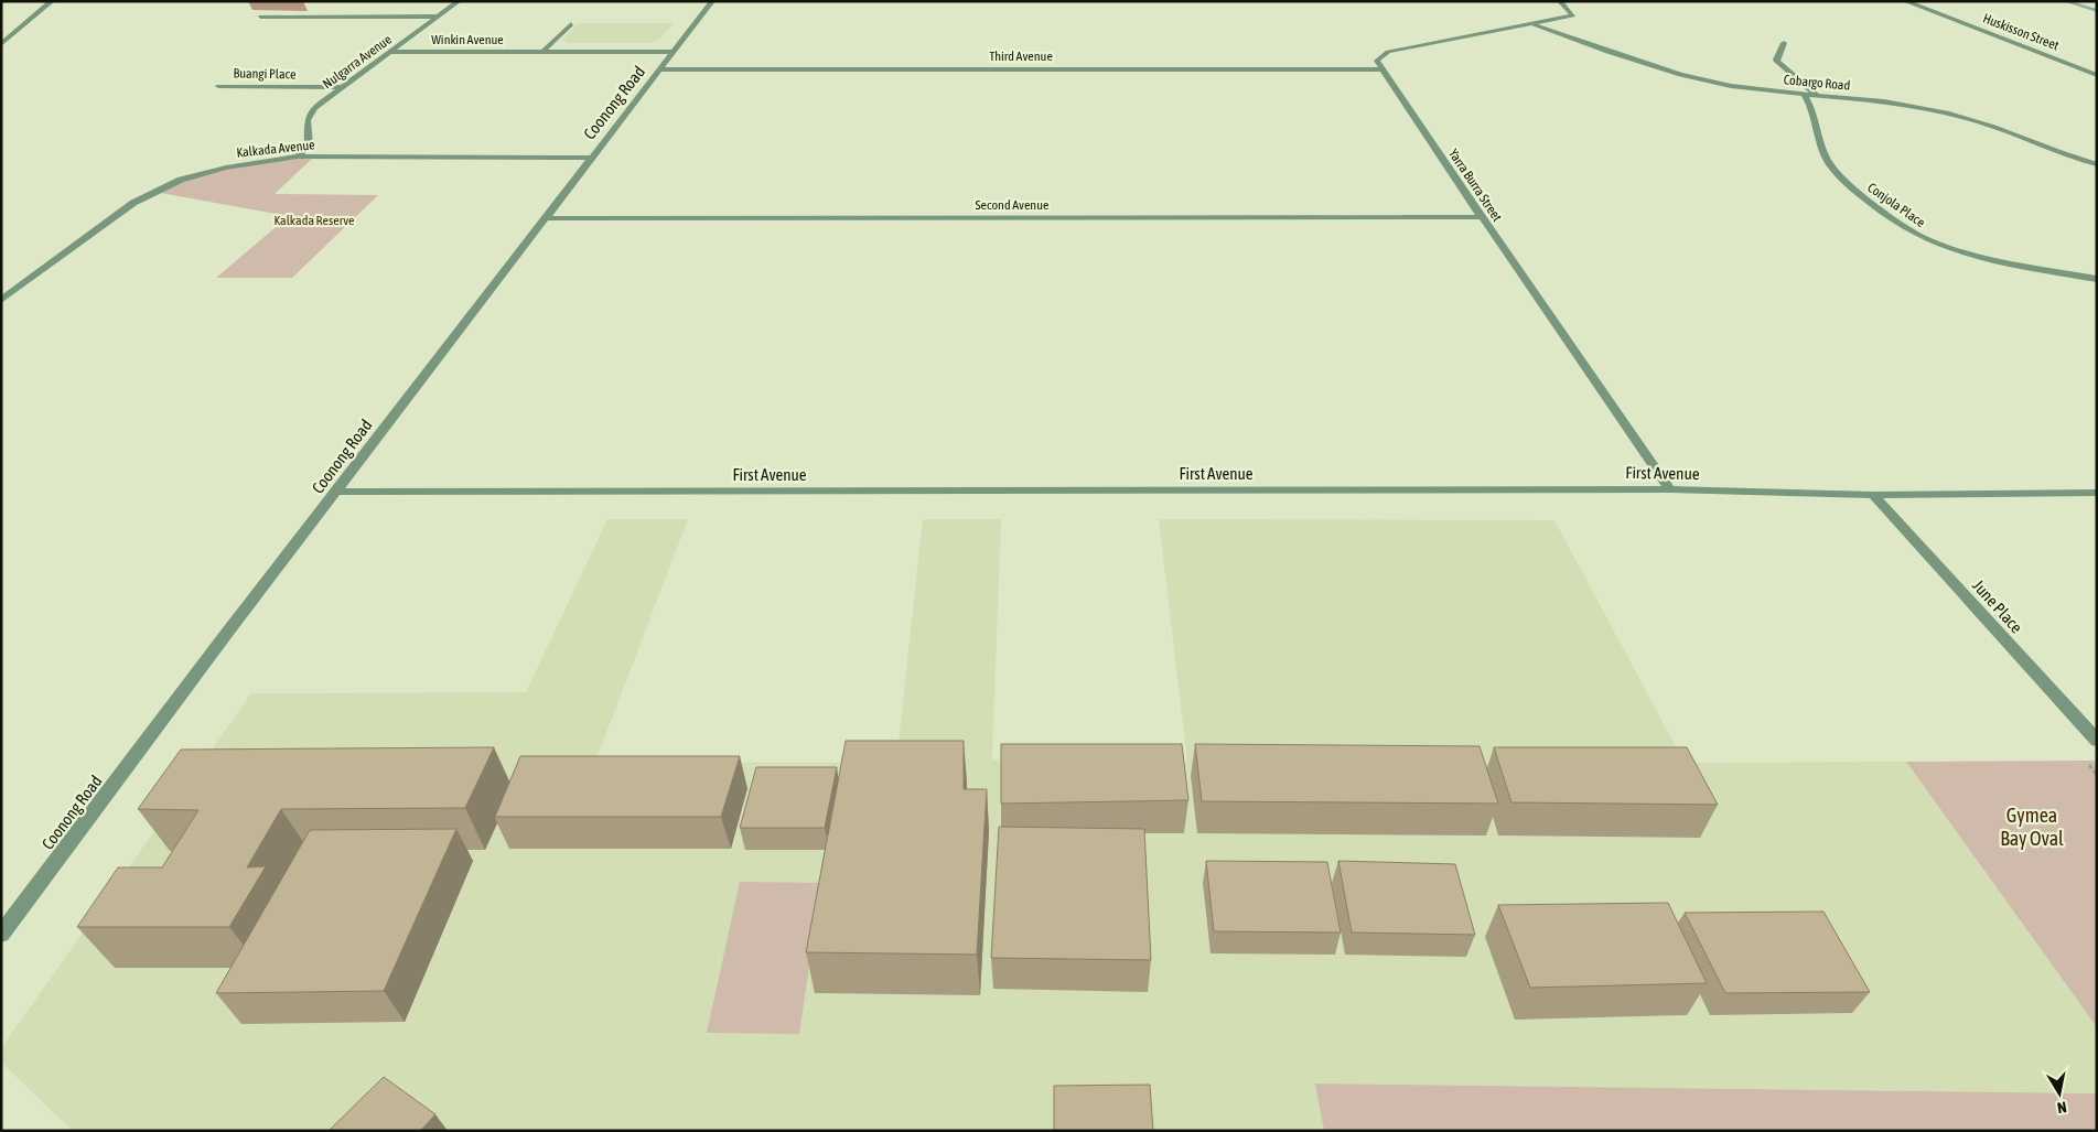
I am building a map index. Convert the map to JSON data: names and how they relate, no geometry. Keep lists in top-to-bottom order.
{
  "streets": {
    "street": [
      "Huskisson Street",
      "Winkin Avenue",
      "Third Avenue",
      "Nulgarra Avenue",
      "Buangi Place",
      "Cobargo Road",
      "Coonong Road",
      "Kalkada Avenue",
      "Yarra Burra Street",
      "Second Avenue",
      "Conjola Place",
      "First Avenue",
      "June Place"
    ]
  },
  "crossings": [
    ["Winkin Avenue", "Nulgarra Avenue"],
    ["Winkin Avenue", "Coonong Road"],
    ["Third Avenue", "Coonong Road"],
    ["Third Avenue", "Yarra Burra Street"],
    ["Nulgarra Avenue", "Buangi Place"],
    ["Nulgarra Avenue", "Kalkada Avenue"],
    ["Cobargo Road", "Conjola Place"],
    ["Coonong Road", "Kalkada Avenue"],
    ["Coonong Road", "Second Avenue"],
    ["Coonong Road", "First Avenue"],
    ["Yarra Burra Street", "Second Avenue"],
    ["Yarra Burra Street", "First Avenue"],
    ["First Avenue", "June Place"]
  ],
  "parks": ["Kalkada Reserve", "Gymea Bay Oval"],
  "north": "bottom"
}
